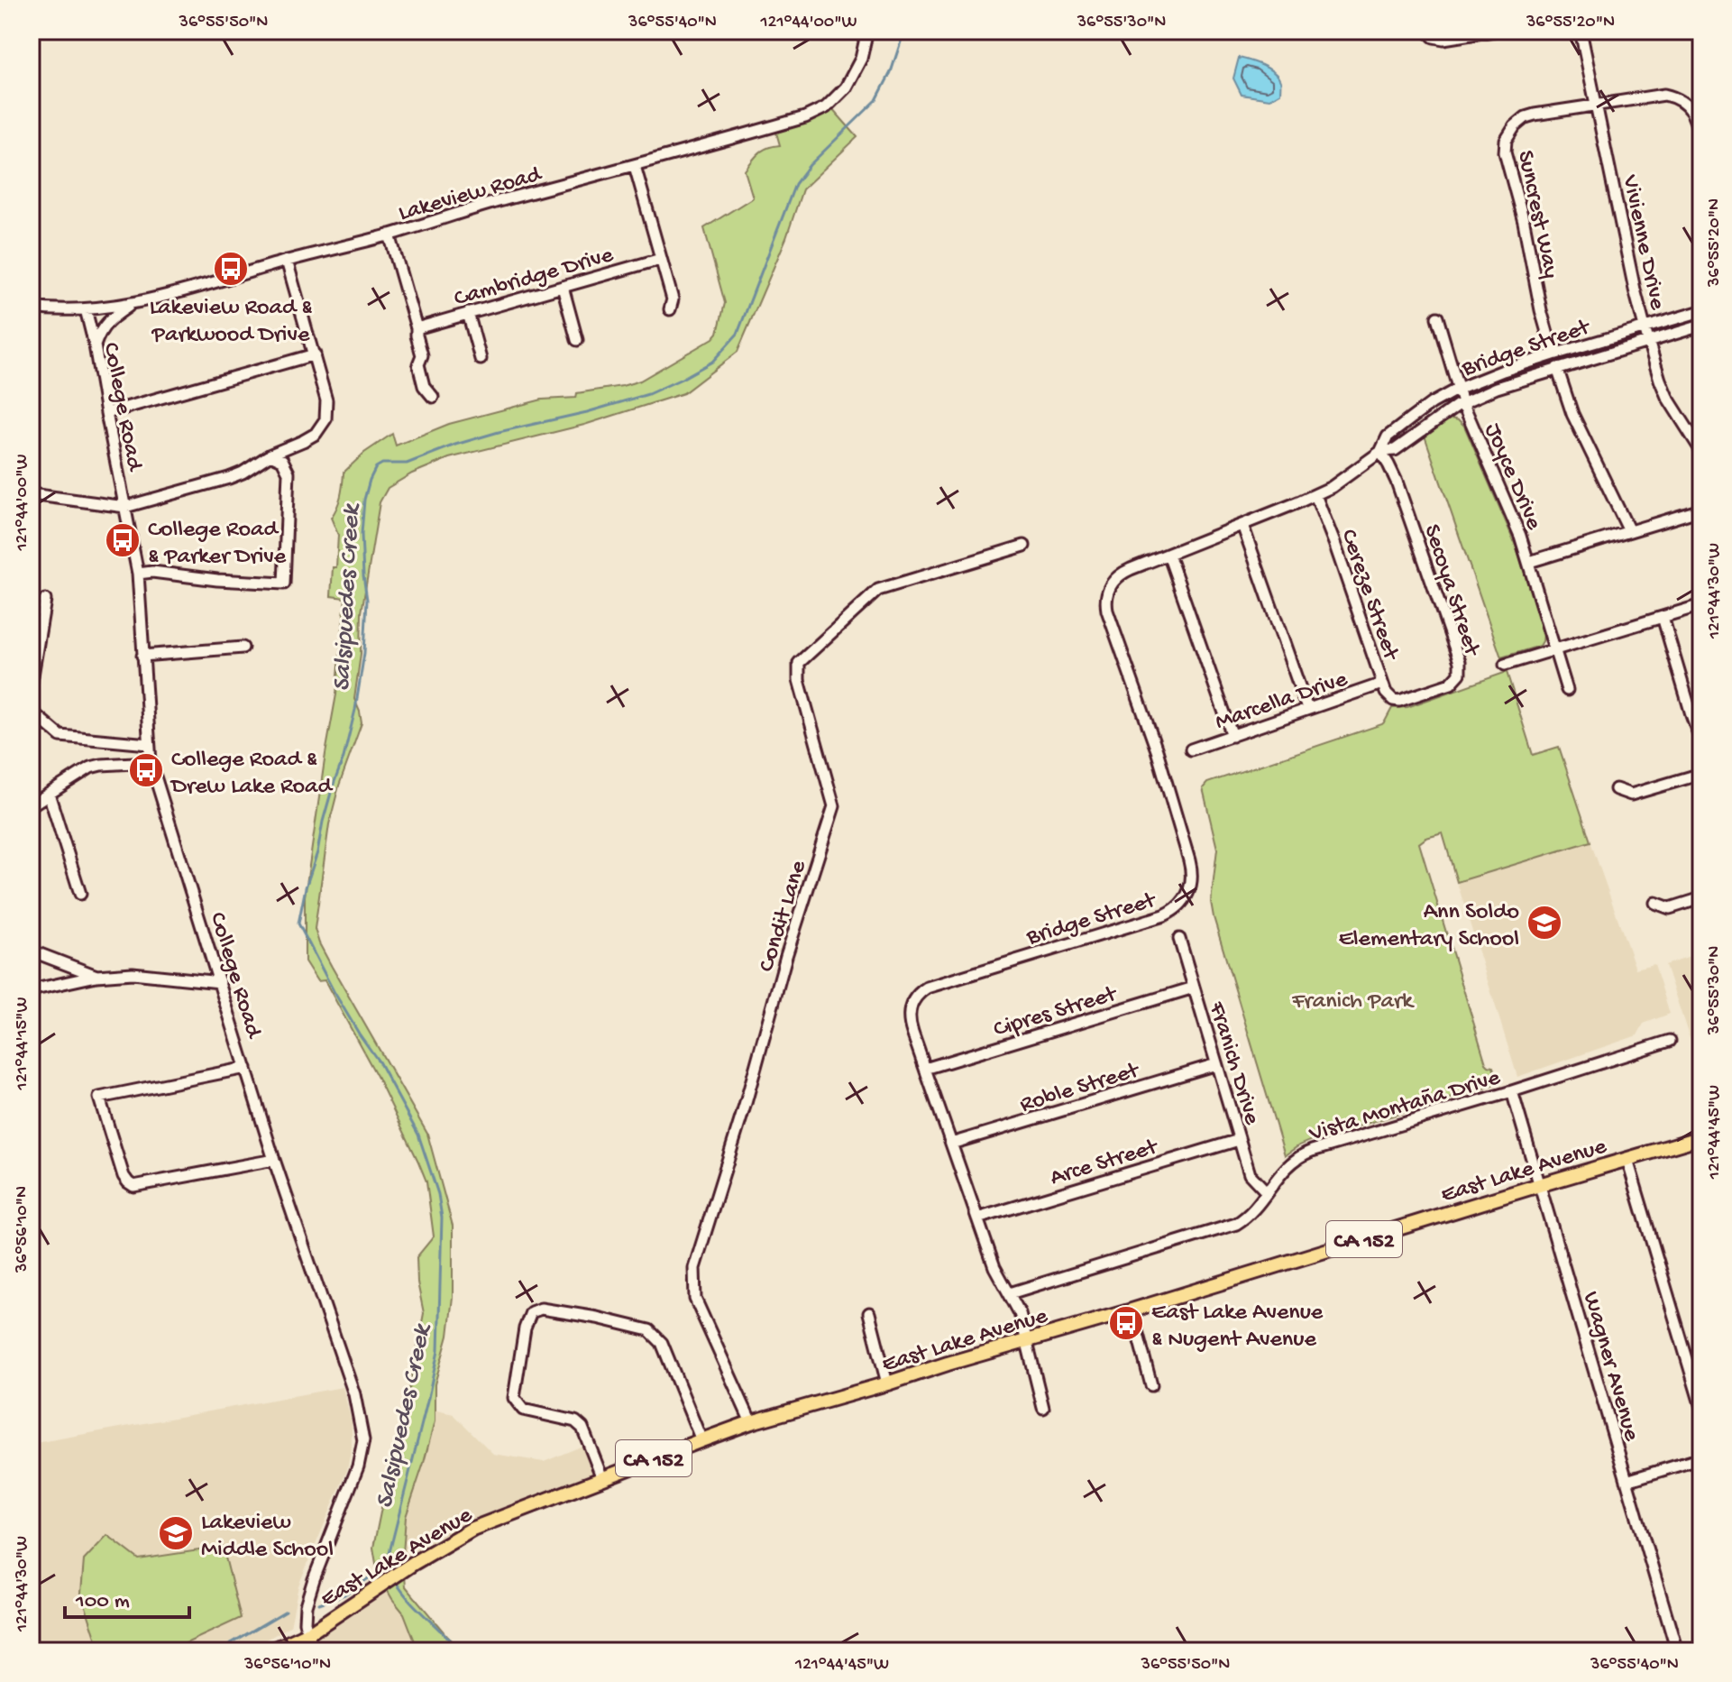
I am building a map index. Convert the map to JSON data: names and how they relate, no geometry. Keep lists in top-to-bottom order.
{
  "streets": {
    "main road": ["East Lake Avenue", "CA 152"],
    "street": [
      "Lakeview Road",
      "Suncrest Way",
      "Vivienne Drive",
      "Cambridge Drive",
      "Bridge Street",
      "College Road",
      "Joyce Drive",
      "Secoya Street",
      "Cereze Street",
      "Marcella Drive",
      "Condit Lane",
      "Cipres Street",
      "Franich Drive",
      "Roble Street",
      "Vista Montaña Drive",
      "Arce Street",
      "Wagner Avenue"
    ]
  },
  "crossings": [
    ["Lakeview Road", "College Road"],
    ["Suncrest Way", "Vivienne Drive"],
    ["Suncrest Way", "Bridge Street"],
    ["Vivienne Drive", "Bridge Street"],
    ["Bridge Street", "Joyce Drive"],
    ["Bridge Street", "Secoya Street"],
    ["Bridge Street", "Cereze Street"],
    ["Bridge Street", "Cipres Street"],
    ["Bridge Street", "Roble Street"],
    ["Bridge Street", "Vista Montaña Drive"],
    ["Bridge Street", "Arce Street"],
    ["Bridge Street", "East Lake Avenue"],
    ["College Road", "East Lake Avenue"],
    ["Secoya Street", "Cereze Street"],
    ["Cereze Street", "Marcella Drive"],
    ["Condit Lane", "East Lake Avenue"],
    ["Cipres Street", "Franich Drive"],
    ["Franich Drive", "Roble Street"],
    ["Franich Drive", "Vista Montaña Drive"],
    ["Franich Drive", "Arce Street"],
    ["Vista Montaña Drive", "Wagner Avenue"],
    ["East Lake Avenue", "Wagner Avenue"]
  ],
  "water": ["Salsipuedes Creek"],
  "parks": ["Franich Park"],
  "places": {
    "bus stop": [
      "Lakeview Road & Parkwood Drive",
      "College Road & Parker Drive",
      "College Road & Drew Lake Road",
      "East Lake Avenue & Nugent Avenue"
    ],
    "school or university": ["Ann Soldo Elementary School", "Lakeview Middle School"]
  },
  "scale_bar": "100 m",
  "coordinates": [
    "36°55'50\"N",
    "36°55'40\"N",
    "121°44'00\"W",
    "36°55'30\"N",
    "36°55'20\"N",
    "121°44'30\"W",
    "121°44'15\"W",
    "121°44'45\"W",
    "36°56'10\"N"
  ]
}
